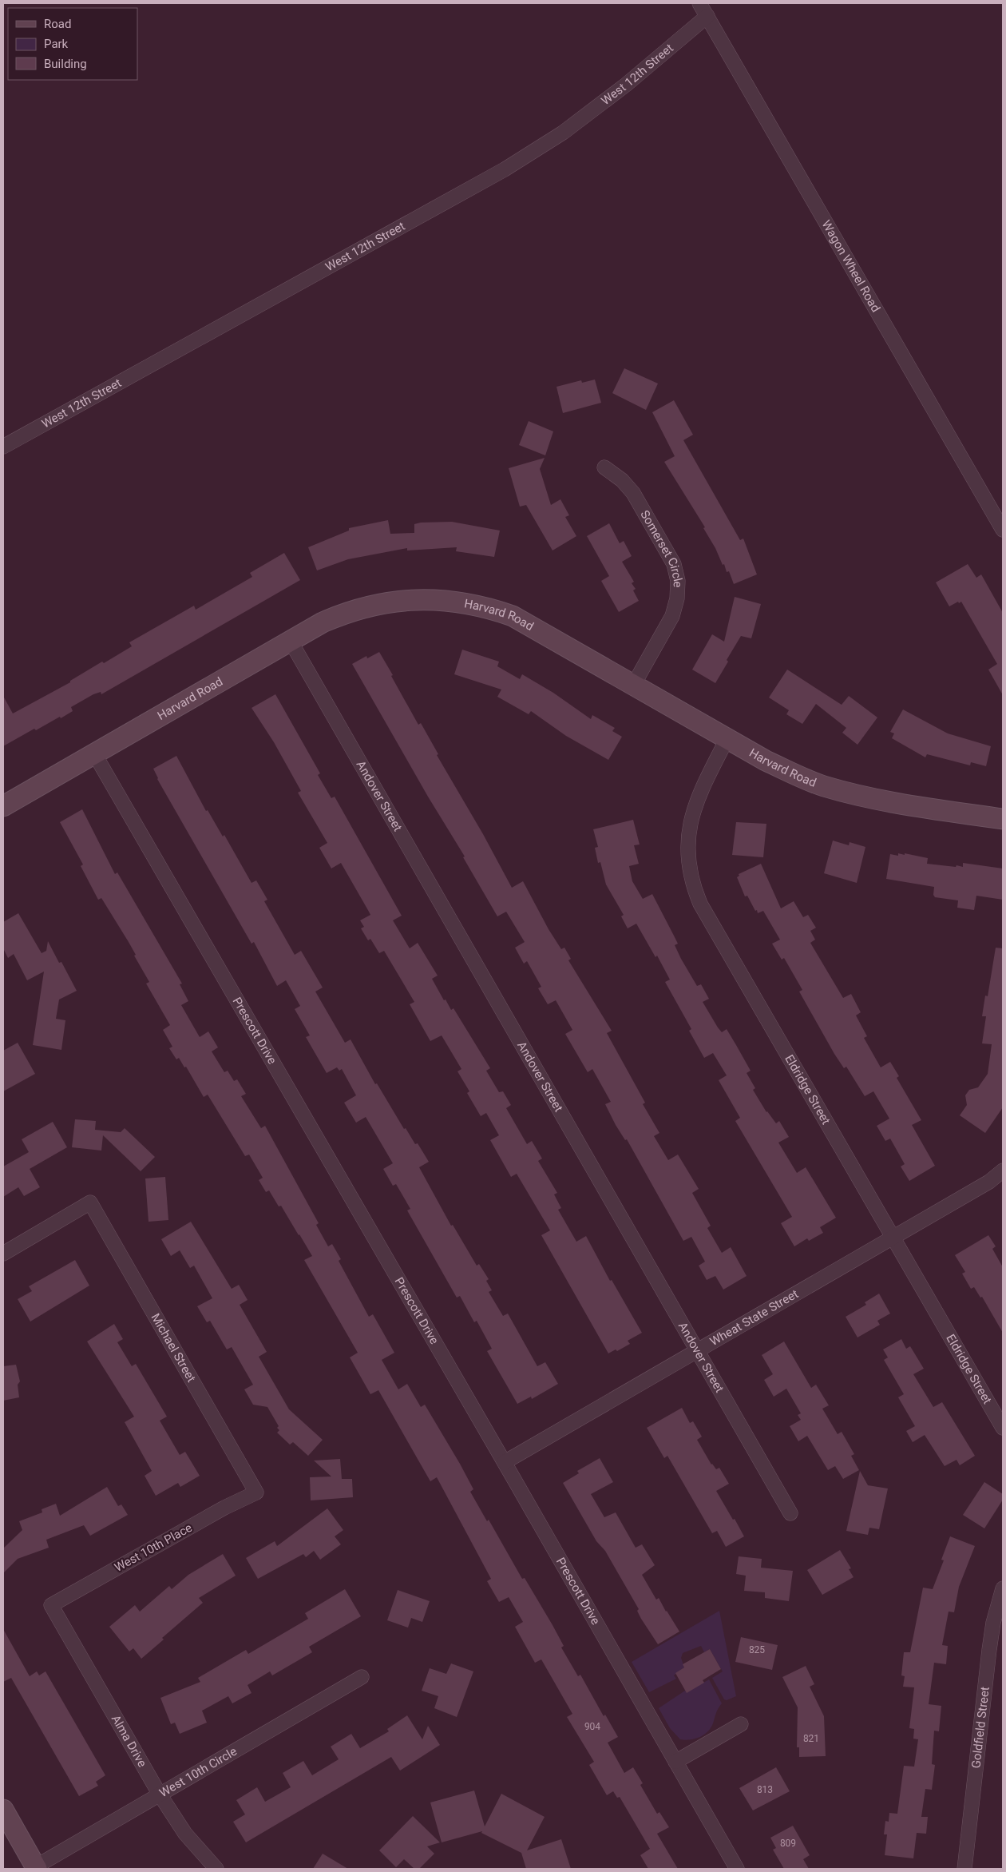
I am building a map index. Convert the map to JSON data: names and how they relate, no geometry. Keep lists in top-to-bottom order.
{
  "streets": {
    "street": [
      "West 12th Street",
      "Wagon Wheel Road",
      "Somerset Circle",
      "Harvard Road",
      "Andover Street",
      "Prescott Drive",
      "Eldridge Street",
      "Wheat State Street",
      "Michael Street",
      "West 10th Place",
      "Goldfield Street",
      "Alma Drive",
      "West 10th Circle"
    ]
  },
  "crossings": [
    ["West 12th Street", "Wagon Wheel Road"],
    ["Somerset Circle", "Harvard Road"],
    ["Harvard Road", "Andover Street"],
    ["Harvard Road", "Prescott Drive"],
    ["Harvard Road", "Eldridge Street"],
    ["Andover Street", "Wheat State Street"],
    ["Prescott Drive", "Wheat State Street"],
    ["Eldridge Street", "Wheat State Street"],
    ["Michael Street", "West 10th Place"],
    ["West 10th Place", "Alma Drive"],
    ["Alma Drive", "West 10th Circle"]
  ],
  "house_numbers": [
    "825",
    "904",
    "821",
    "813",
    "809"
  ],
  "legend": ["Road", "Park", "Building"]
}
